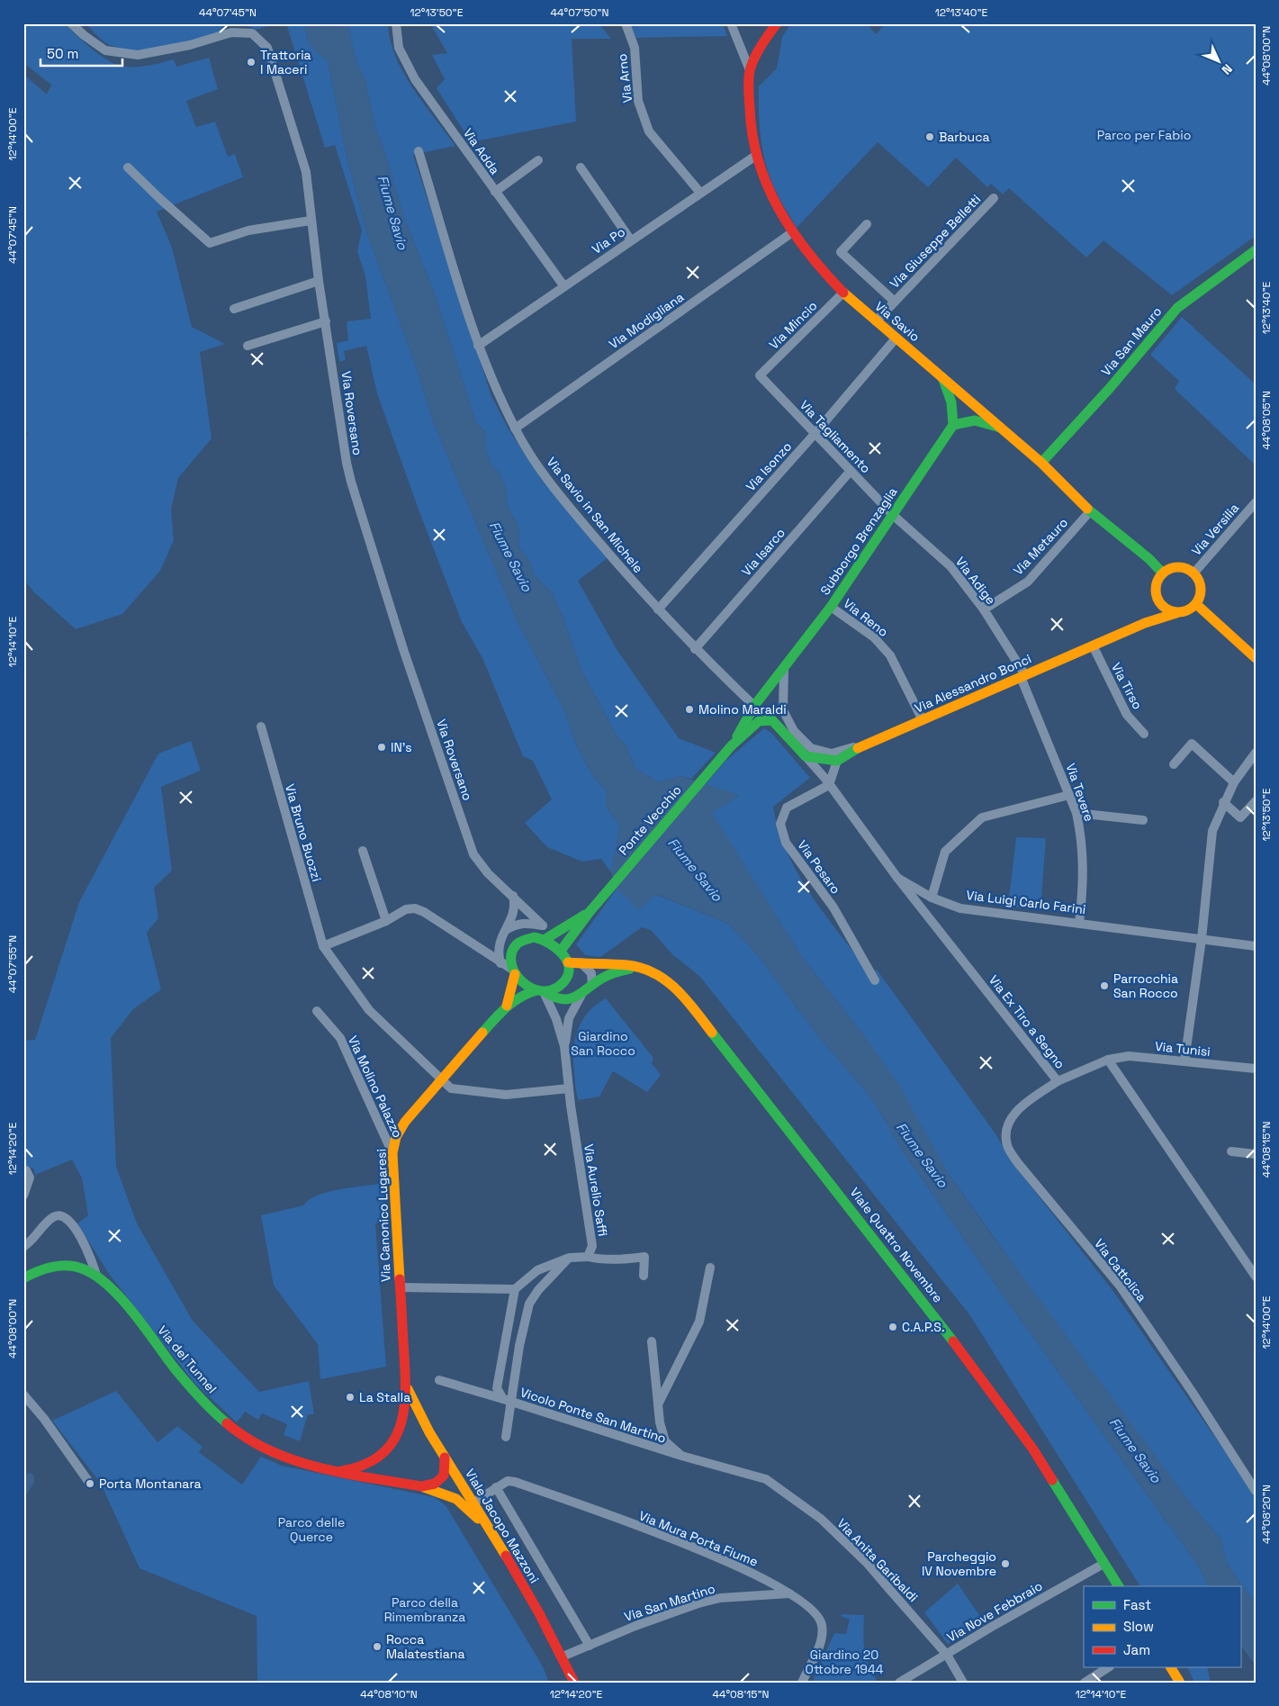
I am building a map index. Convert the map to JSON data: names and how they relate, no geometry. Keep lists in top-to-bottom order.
{
  "streets": {
    "street": [
      "Via Arno",
      "Via Adda",
      "Via Po",
      "Via Giuseppe Belletti",
      "Via Modigliana",
      "Via Savio",
      "Via Mincio",
      "Via San Mauro",
      "Via Roversano",
      "Via Tagliamento",
      "Via Isonzo",
      "Via Savio in San Michele",
      "Via Versilia",
      "Subborgo Brenzaglia",
      "Via Metauro",
      "Via Isarco",
      "Via Adige",
      "Via Reno",
      "Via Alessandro Bonci",
      "Via Tirso",
      "Via Tevere",
      "Ponte Vecchio",
      "Via Bruno Buozzi",
      "Via Pesaro",
      "Via Luigi Carlo Farini",
      "Via Ex Tiro a Segno",
      "Via Tunisi",
      "Via Molino Palazzo",
      "Via Aurelio Saffi",
      "Via Canonico Lugaresi",
      "Viale Quattro Novembre",
      "Via Cattolica",
      "Via del Tunnel",
      "Vicolo Ponte San Martino",
      "Viale Jacopo Mazzoni",
      "Via Mura Porta Fiume",
      "Via Anita Garibaldi",
      "Via San Martino",
      "Via Nove Febbraio"
    ]
  },
  "crossings": [
    ["Via Arno", "Via Po"],
    ["Via Adda", "Via Po"],
    ["Via Po", "Via Savio"],
    ["Via Po", "Via Savio in San Michele"],
    ["Via Giuseppe Belletti", "Via Savio"],
    ["Via Modigliana", "Via Savio"],
    ["Via Modigliana", "Via Savio in San Michele"],
    ["Via Savio", "Via Mincio"],
    ["Via Savio", "Via San Mauro"],
    ["Via Savio", "Via Isonzo"],
    ["Via Savio", "Via Versilia"],
    ["Via Savio", "Via Metauro"],
    ["Via Savio", "Via Alessandro Bonci"],
    ["Via Mincio", "Via Tagliamento"],
    ["Via Tagliamento", "Via Isonzo"],
    ["Via Tagliamento", "Subborgo Brenzaglia"],
    ["Via Tagliamento", "Via Isarco"],
    ["Via Tagliamento", "Via Adige"],
    ["Via Isonzo", "Via Savio in San Michele"],
    ["Via Savio in San Michele", "Via Isarco"],
    ["Via Versilia", "Via Alessandro Bonci"],
    ["Subborgo Brenzaglia", "Via Adige"],
    ["Subborgo Brenzaglia", "Via Reno"],
    ["Subborgo Brenzaglia", "Via Alessandro Bonci"],
    ["Via Metauro", "Via Adige"],
    ["Via Adige", "Via Alessandro Bonci"],
    ["Via Adige", "Via Tevere"],
    ["Via Reno", "Via Alessandro Bonci"],
    ["Via Alessandro Bonci", "Via Tirso"],
    ["Via Alessandro Bonci", "Via Tevere"],
    ["Via Tevere", "Via Luigi Carlo Farini"],
    ["Ponte Vecchio", "Via Luigi Carlo Farini"],
    ["Ponte Vecchio", "Via Aurelio Saffi"],
    ["Ponte Vecchio", "Viale Quattro Novembre"],
    ["Via Bruno Buozzi", "Via Aurelio Saffi"],
    ["Via Bruno Buozzi", "Via Canonico Lugaresi"],
    ["Via Pesaro", "Via Luigi Carlo Farini"],
    ["Via Luigi Carlo Farini", "Via Ex Tiro a Segno"],
    ["Via Ex Tiro a Segno", "Via Tunisi"],
    ["Via Ex Tiro a Segno", "Via Cattolica"],
    ["Via Molino Palazzo", "Via Canonico Lugaresi"],
    ["Via Aurelio Saffi", "Viale Quattro Novembre"],
    ["Via Canonico Lugaresi", "Via del Tunnel"],
    ["Via Canonico Lugaresi", "Viale Jacopo Mazzoni"],
    ["Viale Quattro Novembre", "Via Nove Febbraio"],
    ["Via del Tunnel", "Viale Jacopo Mazzoni"],
    ["Vicolo Ponte San Martino", "Via Anita Garibaldi"],
    ["Viale Jacopo Mazzoni", "Via Mura Porta Fiume"],
    ["Viale Jacopo Mazzoni", "Via San Martino"],
    ["Via Mura Porta Fiume", "Via San Martino"],
    ["Via Anita Garibaldi", "Via Nove Febbraio"]
  ],
  "water": ["Fiume Savio"],
  "parks": [
    "Parco per Fabio",
    "Giardino San Rocco",
    "Parco delle Querce",
    "Parco della Rimembranza",
    "Giardino 20 Ottobre 1944"
  ],
  "places": [
    "Trattoria I Maceri",
    "Barbuca",
    "Molino Maraldi",
    "IN's",
    "Parrocchia San Rocco",
    "C.A.P.S.",
    "La Stalla",
    "Porta Montanara",
    "Parcheggio IV Novembre",
    "Rocca Malatestiana"
  ],
  "legend": ["Fast", "Slow", "Jam"],
  "scale_bar": "50 m",
  "north": "bottom right",
  "coordinates": [
    "44°07'45\"N",
    "12°13'50\"E",
    "44°07'50\"N",
    "12°13'40\"E",
    "44°08'00\"N",
    "12°14'00\"E",
    "44°08'05\"N",
    "12°14'10\"E",
    "44°07'55\"N",
    "12°14'20\"E",
    "44°08'15\"N",
    "44°08'20\"N",
    "44°08'10\"N"
  ]
}
